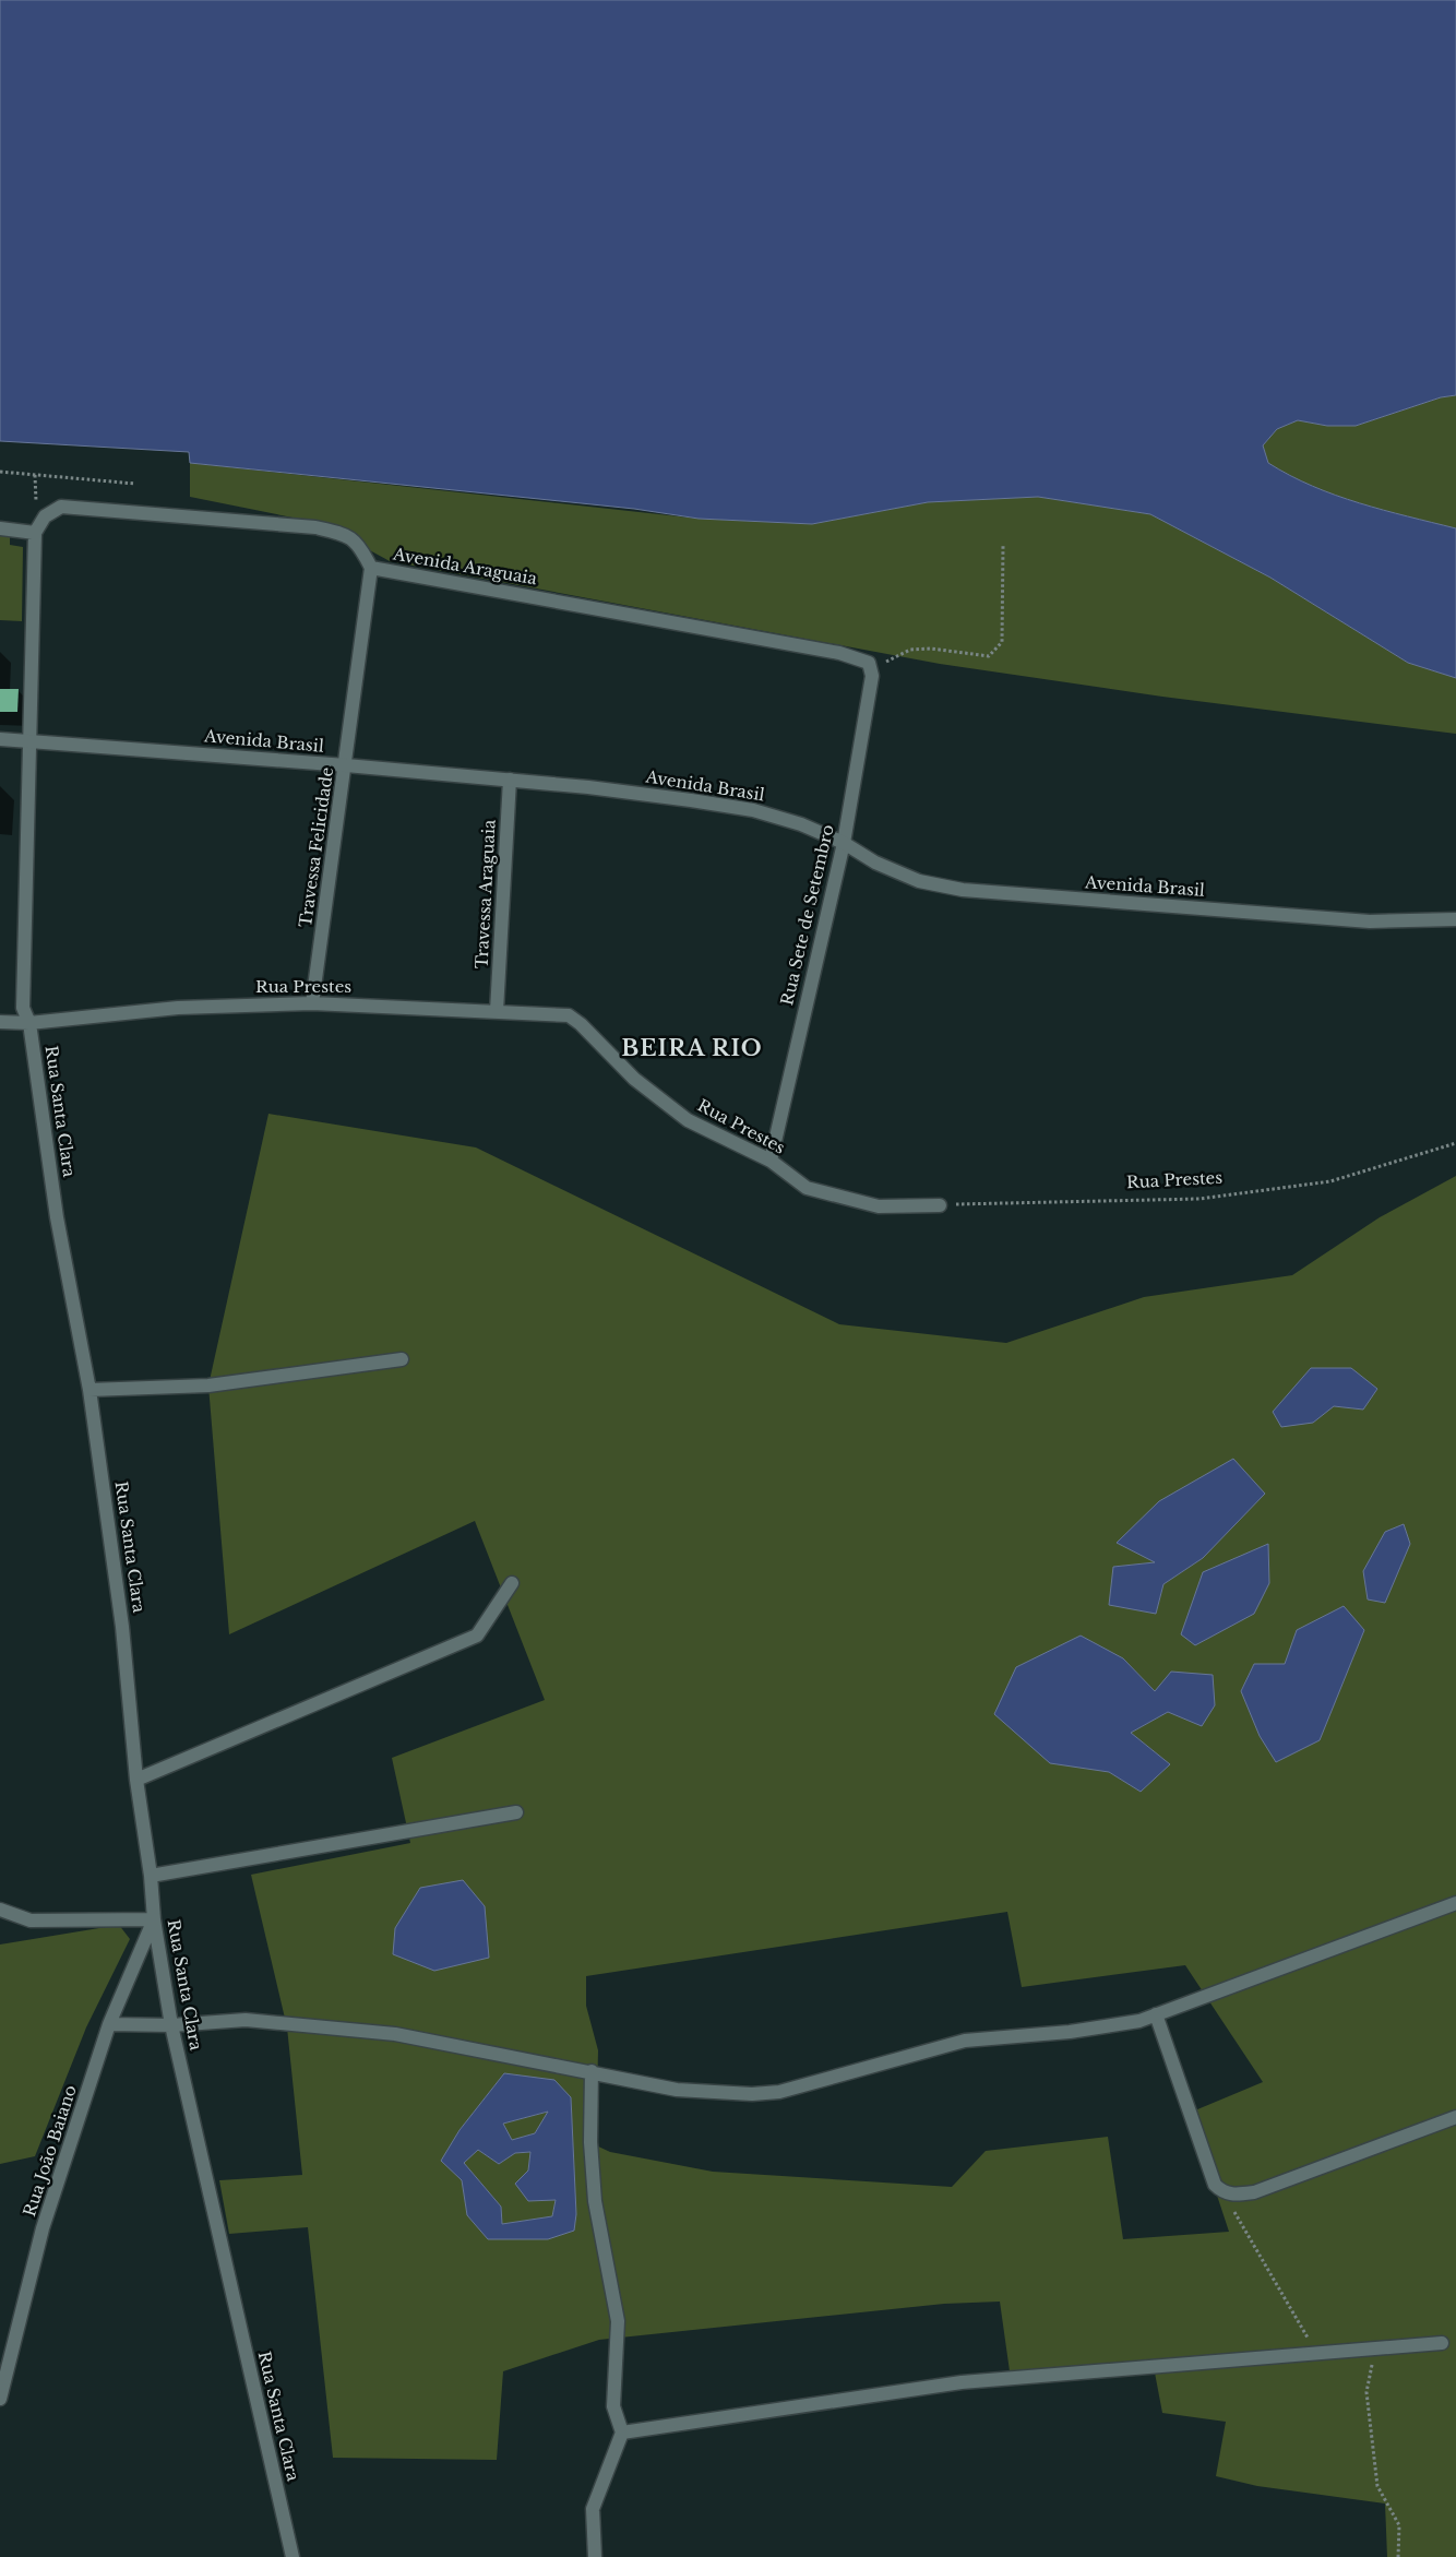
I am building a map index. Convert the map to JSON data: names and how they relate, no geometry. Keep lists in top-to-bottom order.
{
  "streets": {
    "street": [
      "Avenida Araguaia",
      "Avenida Brasil",
      "Travessa Felicidade",
      "Travessa Araguaia",
      "Rua Sete de Setembro",
      "Rua Prestes",
      "Rua Santa Clara",
      "Rua João Baiano"
    ]
  },
  "crossings": [
    ["Avenida Araguaia", "Travessa Felicidade"],
    ["Avenida Araguaia", "Rua Sete de Setembro"],
    ["Avenida Araguaia", "Rua Santa Clara"],
    ["Avenida Brasil", "Travessa Felicidade"],
    ["Avenida Brasil", "Travessa Araguaia"],
    ["Avenida Brasil", "Rua Sete de Setembro"],
    ["Avenida Brasil", "Rua Santa Clara"],
    ["Travessa Felicidade", "Rua Prestes"],
    ["Travessa Araguaia", "Rua Prestes"],
    ["Rua Sete de Setembro", "Rua Prestes"],
    ["Rua Prestes", "Rua Santa Clara"],
    ["Rua Santa Clara", "Rua João Baiano"]
  ],
  "districts": ["BEIRA RIO"]
}
